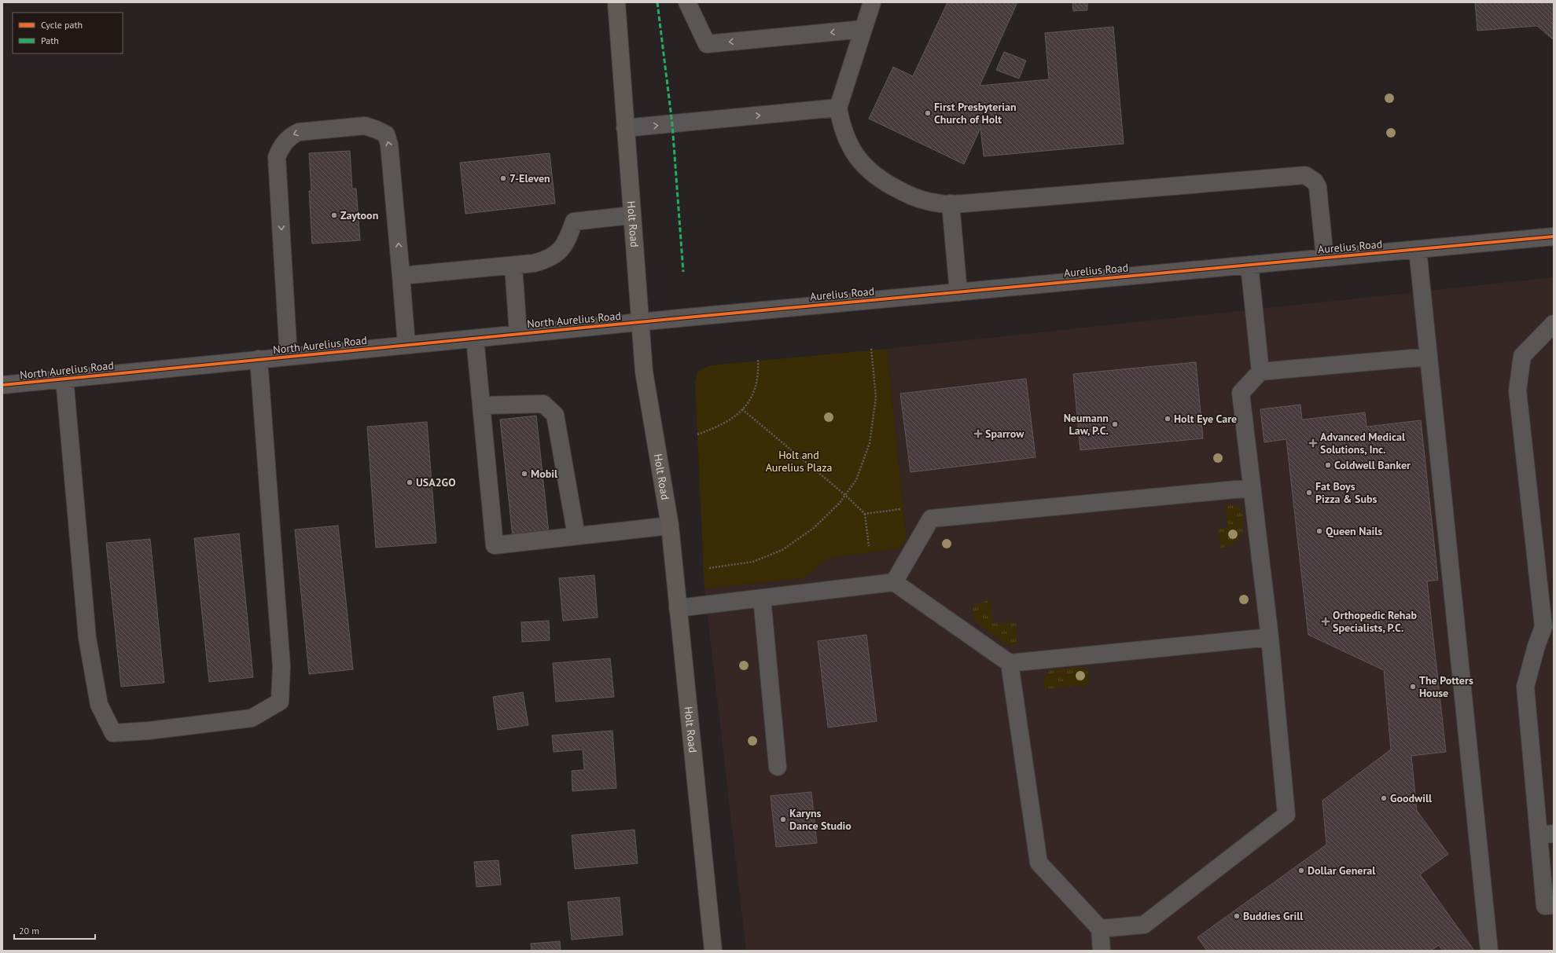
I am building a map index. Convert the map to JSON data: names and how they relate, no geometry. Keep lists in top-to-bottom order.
{
  "streets": {
    "main road": ["Holt Road"],
    "street": ["Aurelius Road", "North Aurelius Road"]
  },
  "crossings": [
    ["Holt Road", "Aurelius Road"],
    ["Holt Road", "North Aurelius Road"],
    ["Aurelius Road", "North Aurelius Road"]
  ],
  "parks": ["Holt and Aurelius Plaza"],
  "places": {
    "other": [
      "First Presbyterian Church of Holt",
      "7-Eleven",
      "Zaytoon",
      "Holt Eye Care",
      "Neumann Law, P.C.",
      "Coldwell Banker",
      "Mobil",
      "USA2GO",
      "Fat Boys Pizza & Subs",
      "Queen Nails",
      "The Potters House",
      "Goodwill",
      "Karyns Dance Studio",
      "Dollar General",
      "Buddies Grill"
    ],
    "health": ["Sparrow", "Advanced Medical Solutions, Inc.", "Orthopedic Rehab Specialists, P.C."]
  },
  "legend": ["Cycle path", "Path"],
  "scale_bar": "20 m"
}
